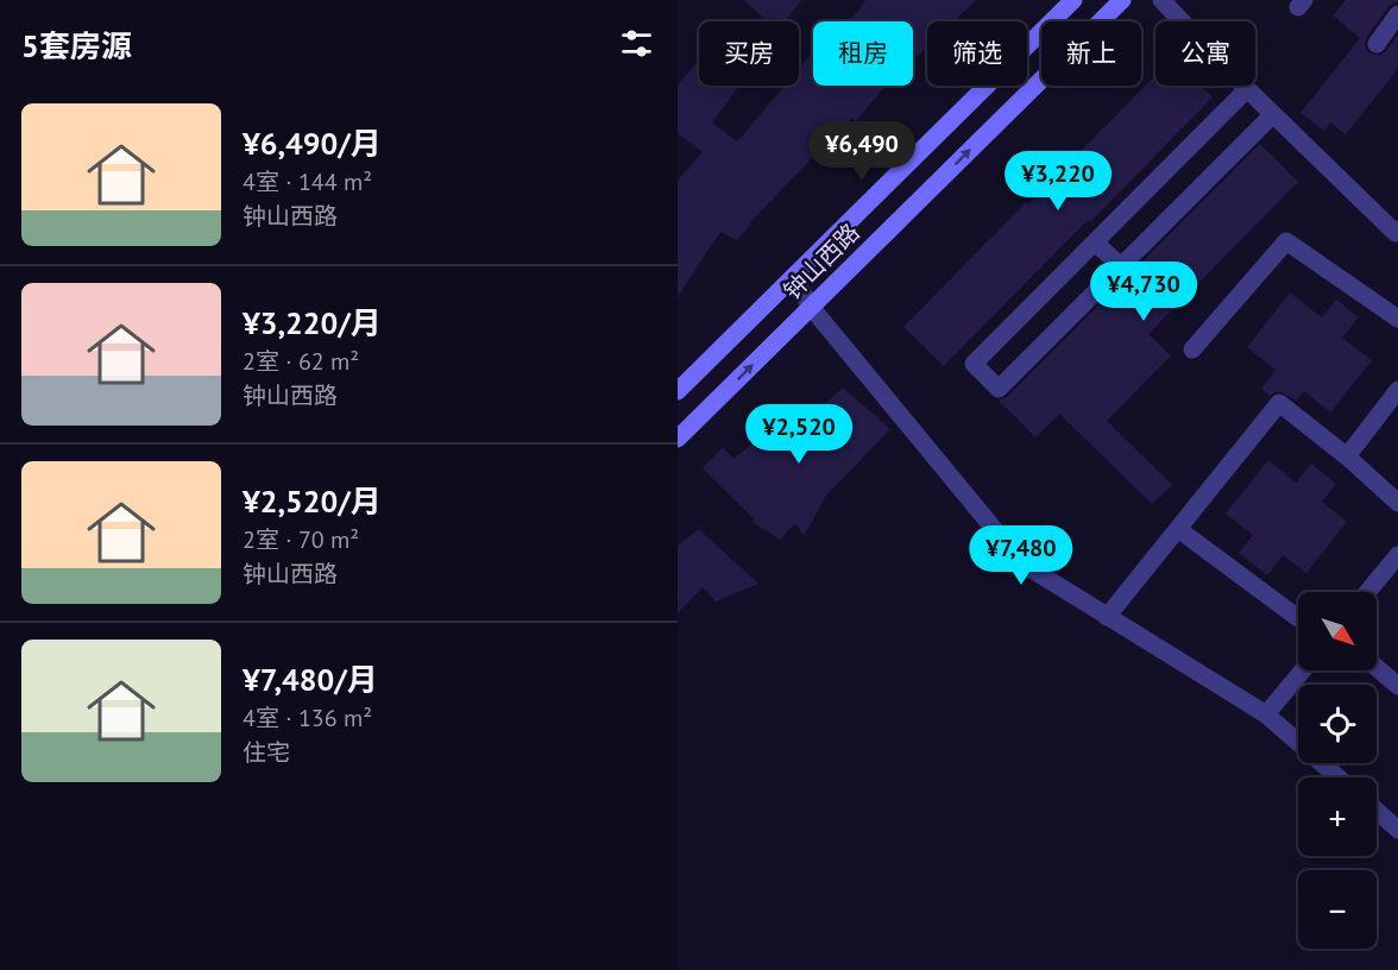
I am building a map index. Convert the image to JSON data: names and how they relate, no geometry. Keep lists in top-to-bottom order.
{
  "streets": {
    "main road": ["钟山西路"]
  },
  "north": "bottom right",
  "page": {
    "heading": "5套房源",
    "chip": [
      "买房",
      "租房",
      "筛选",
      "新上",
      "公寓"
    ],
    "list": [
      {
        "name": "¥6,490/月",
        "note": "4室 · 144 m² · 钟山西路"
      },
      {
        "name": "¥3,220/月",
        "note": "2室 · 62 m² · 钟山西路"
      },
      {
        "name": "¥2,520/月",
        "note": "2室 · 70 m² · 钟山西路"
      },
      {
        "name": "¥7,480/月",
        "note": "4室 · 136 m² · 住宅"
      }
    ],
    "price": [
      "¥6,490",
      "¥3,220",
      "¥4,730",
      "¥2,520",
      "¥7,480"
    ],
    "map_buttons": ["+", "−"]
  }
}
